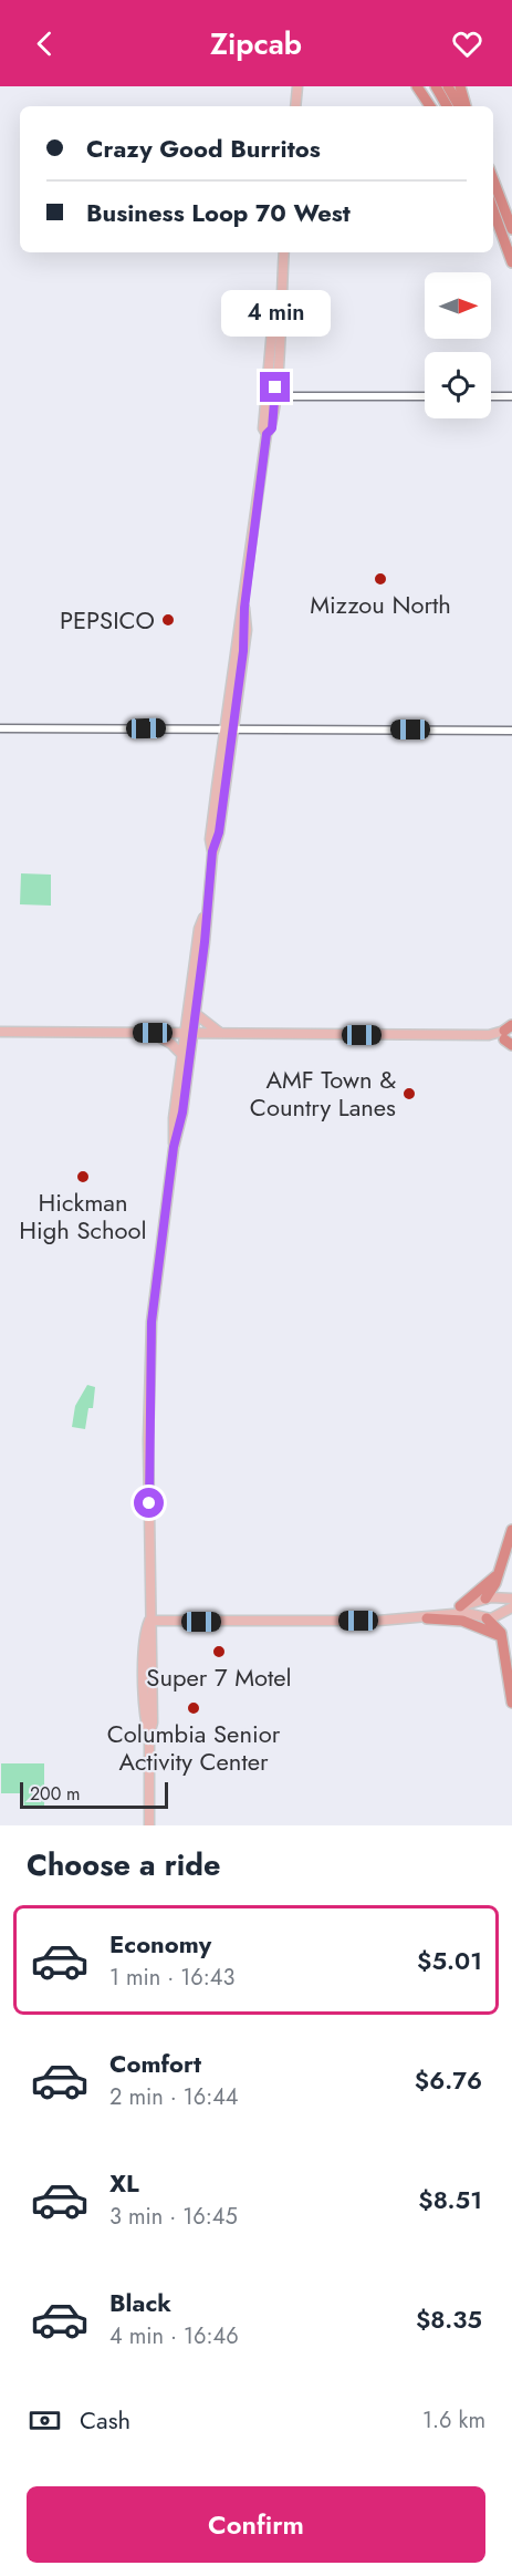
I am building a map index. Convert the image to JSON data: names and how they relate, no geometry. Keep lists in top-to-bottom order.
{
  "places": [
    "Mizzou North",
    "PEPSICO",
    "AMF Town & Country Lanes",
    "Hickman High School",
    "Super 7 Motel",
    "Columbia Senior Activity Center"
  ],
  "scale_bar": "200 m",
  "north": "right",
  "page": {
    "header": "Zipcab",
    "banner": ["Crazy Good Burritos", "Business Loop 70 West"],
    "bubble": "4 min",
    "scale": "200 m",
    "heading": "Choose a ride",
    "list": [
      {
        "name": "Economy",
        "note": "1 min · 16:43",
        "value": "$5.01"
      },
      {
        "name": "Comfort",
        "note": "2 min · 16:44",
        "value": "$6.76"
      },
      {
        "name": "XL",
        "note": "3 min · 16:45",
        "value": "$8.51"
      },
      {
        "name": "Black",
        "note": "4 min · 16:46",
        "value": "$8.35"
      }
    ],
    "pay": ["Cash", "1.6 km"],
    "buttons": "Confirm"
  }
}
